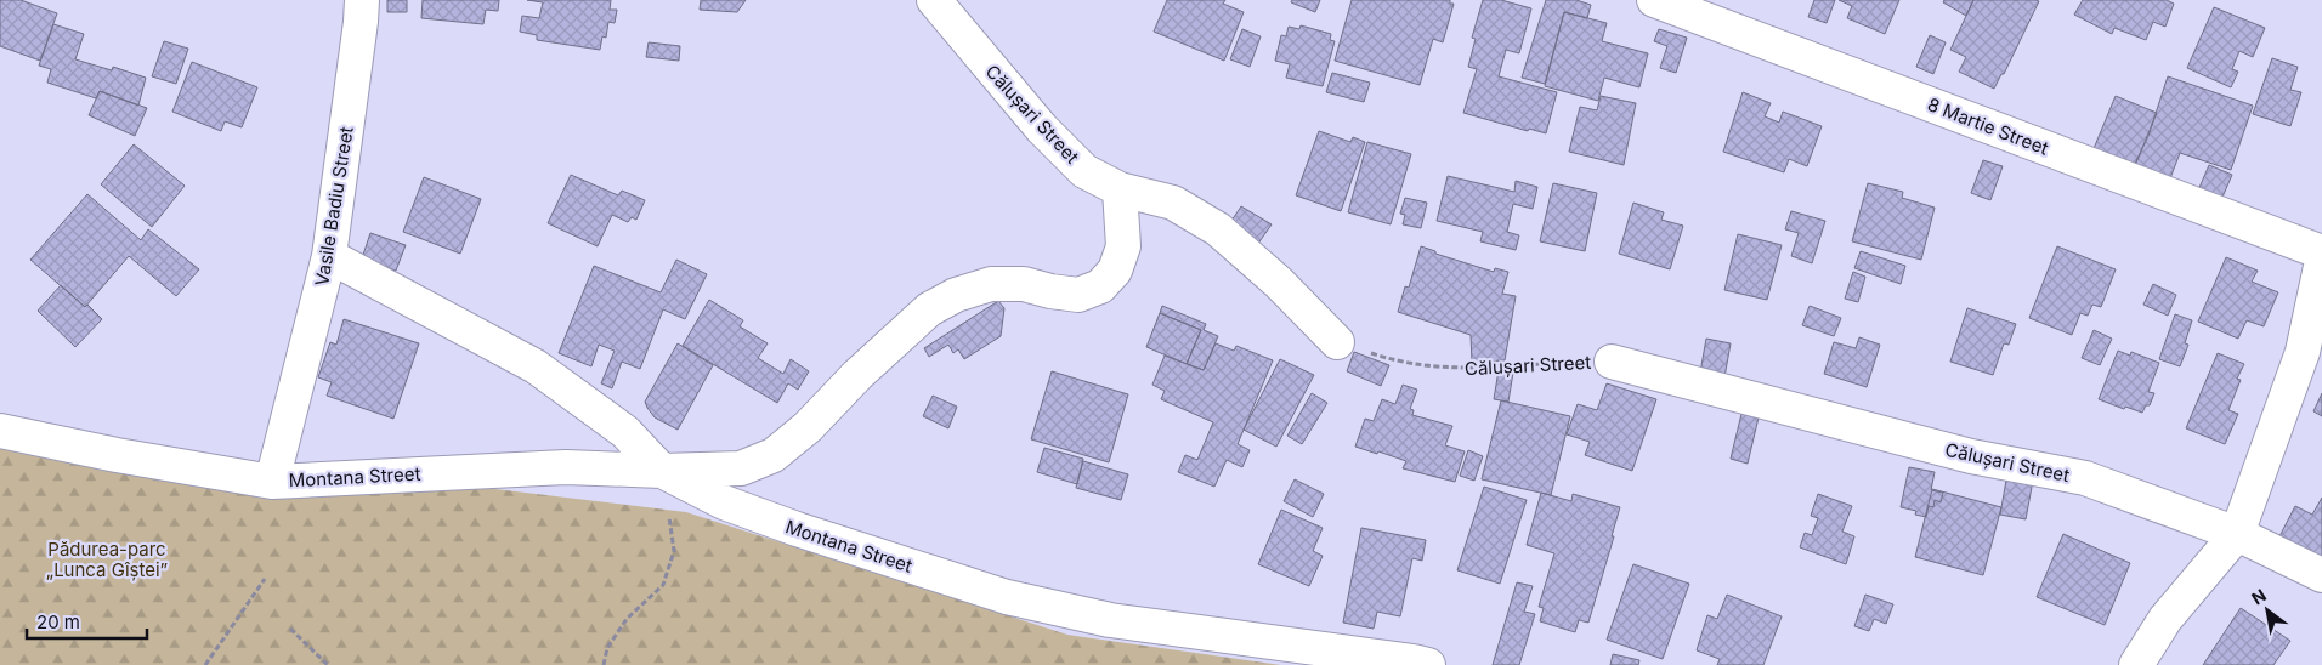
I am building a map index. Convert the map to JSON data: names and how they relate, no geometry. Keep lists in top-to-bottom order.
{
  "streets": {
    "street": [
      "Călușari Street",
      "8 Martie Street",
      "Vasile Badiu Street",
      "Montana Street"
    ]
  },
  "crossings": [
    ["Vasile Badiu Street", "Montana Street"]
  ],
  "parks": ["Pădurea-parc „Lunca Gîștei”"],
  "scale_bar": "20 m",
  "north": "top left"
}
